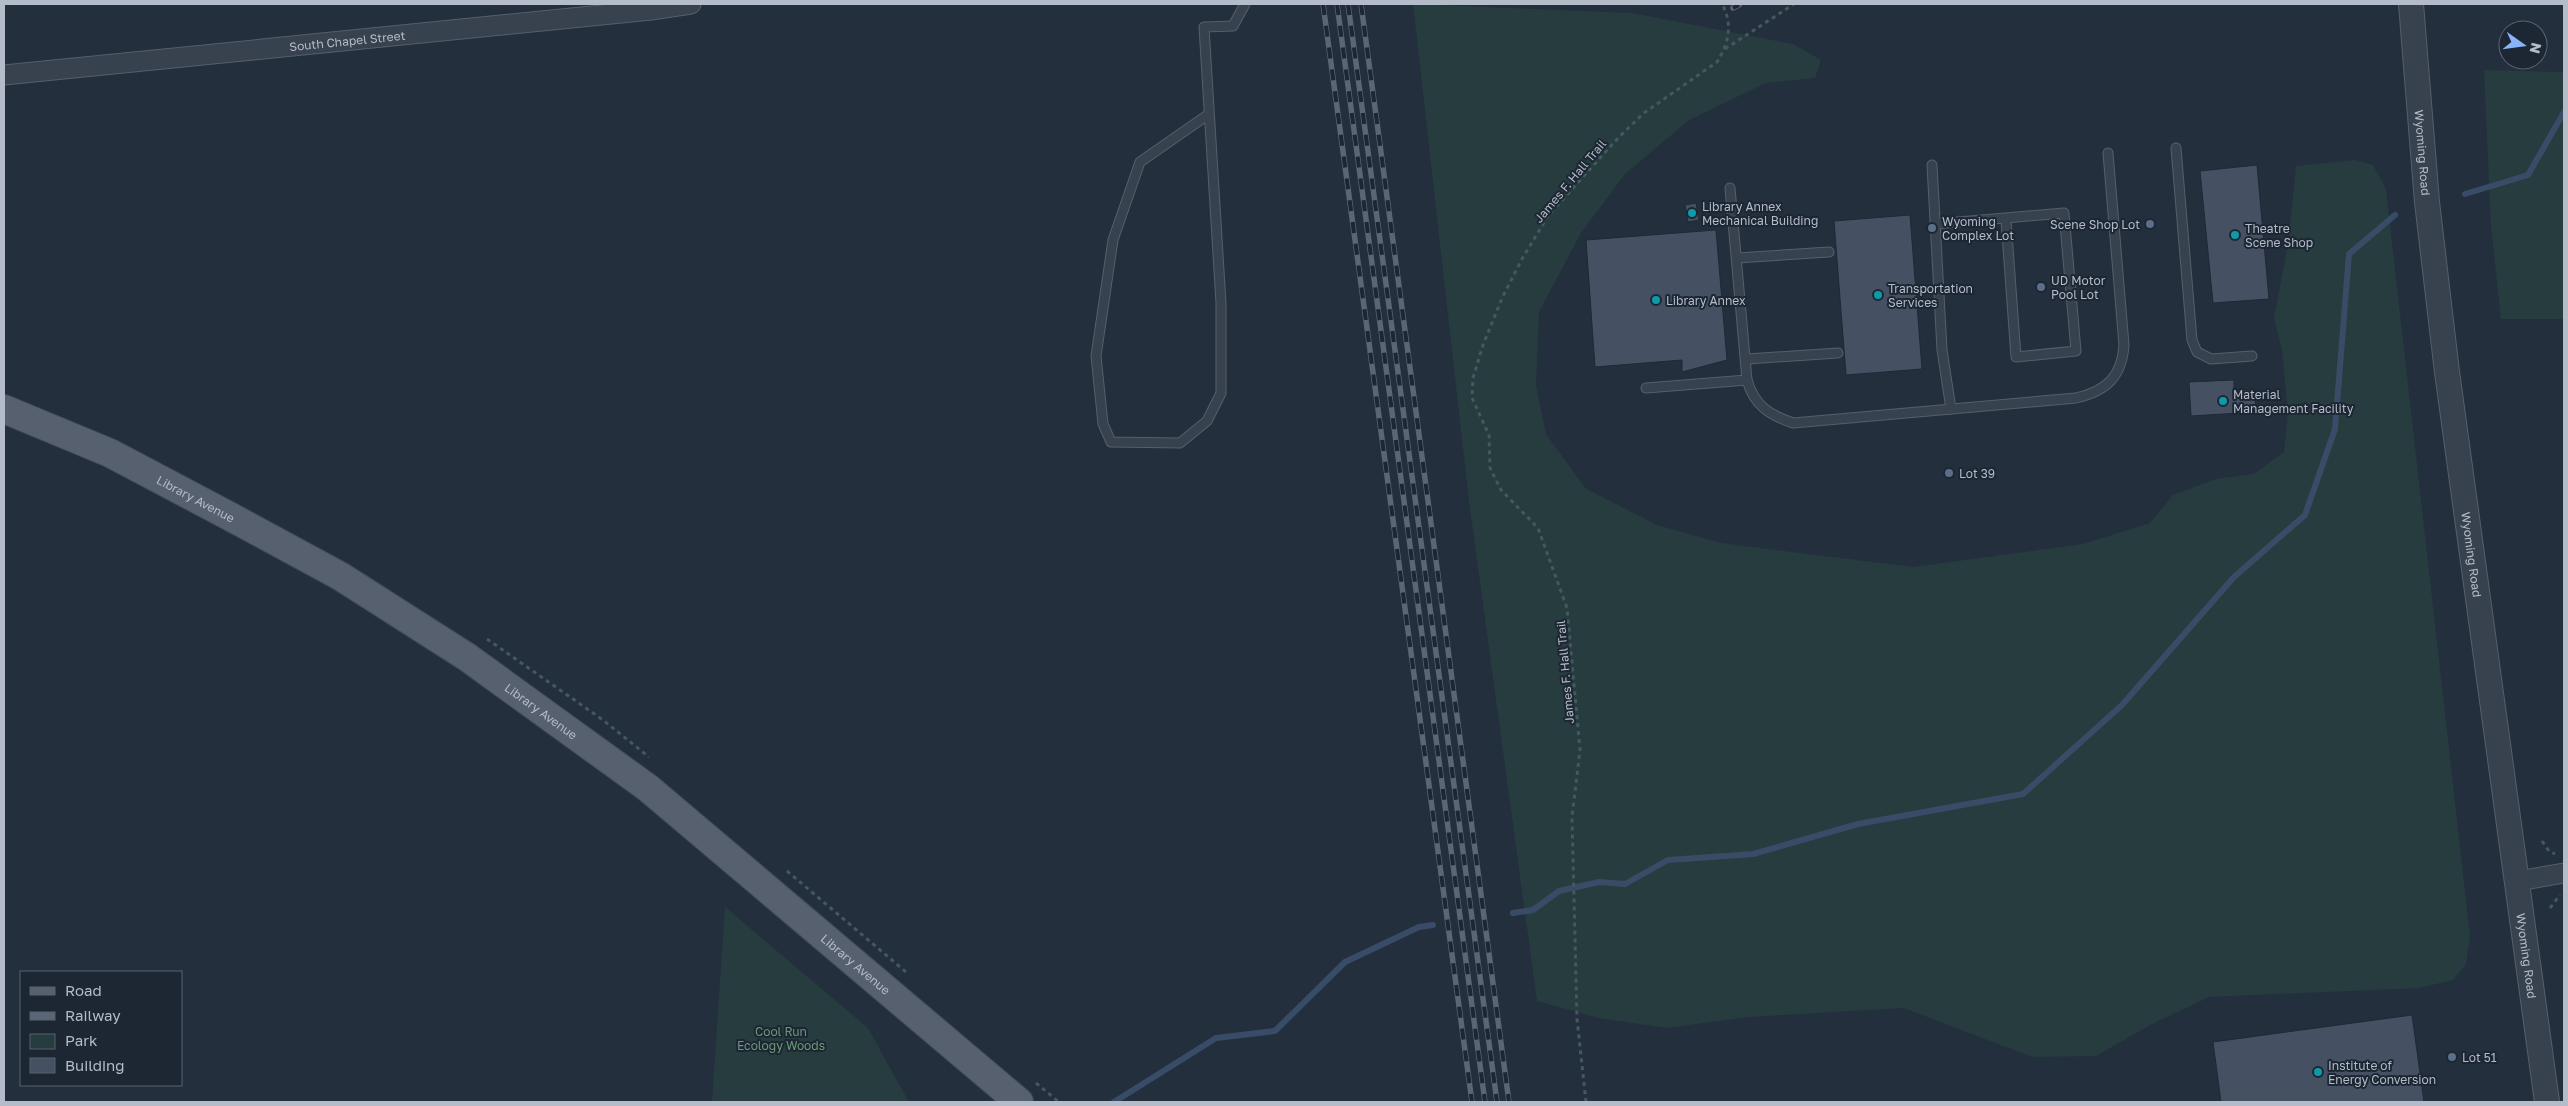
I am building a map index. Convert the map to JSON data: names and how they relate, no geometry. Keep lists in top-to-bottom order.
{
  "streets": {
    "main road": ["Library Avenue"],
    "street": ["South Chapel Street", "Wyoming Road"],
    "path": ["James F. Hall Trail"]
  },
  "parks": ["Cool Run Ecology Woods"],
  "places": [
    "Library Annex Mechanical Building",
    "Scene Shop Lot",
    "Wyoming Complex Lot",
    "Theatre Scene Shop",
    "UD Motor Pool Lot",
    "Transportation Services",
    "Library Annex",
    "Material Management Facility",
    "Lot 39",
    "Lot 51",
    "Institute of Energy Conversion"
  ],
  "legend": [
    "Road",
    "Railway",
    "Park",
    "Building"
  ],
  "north": "right"
}
